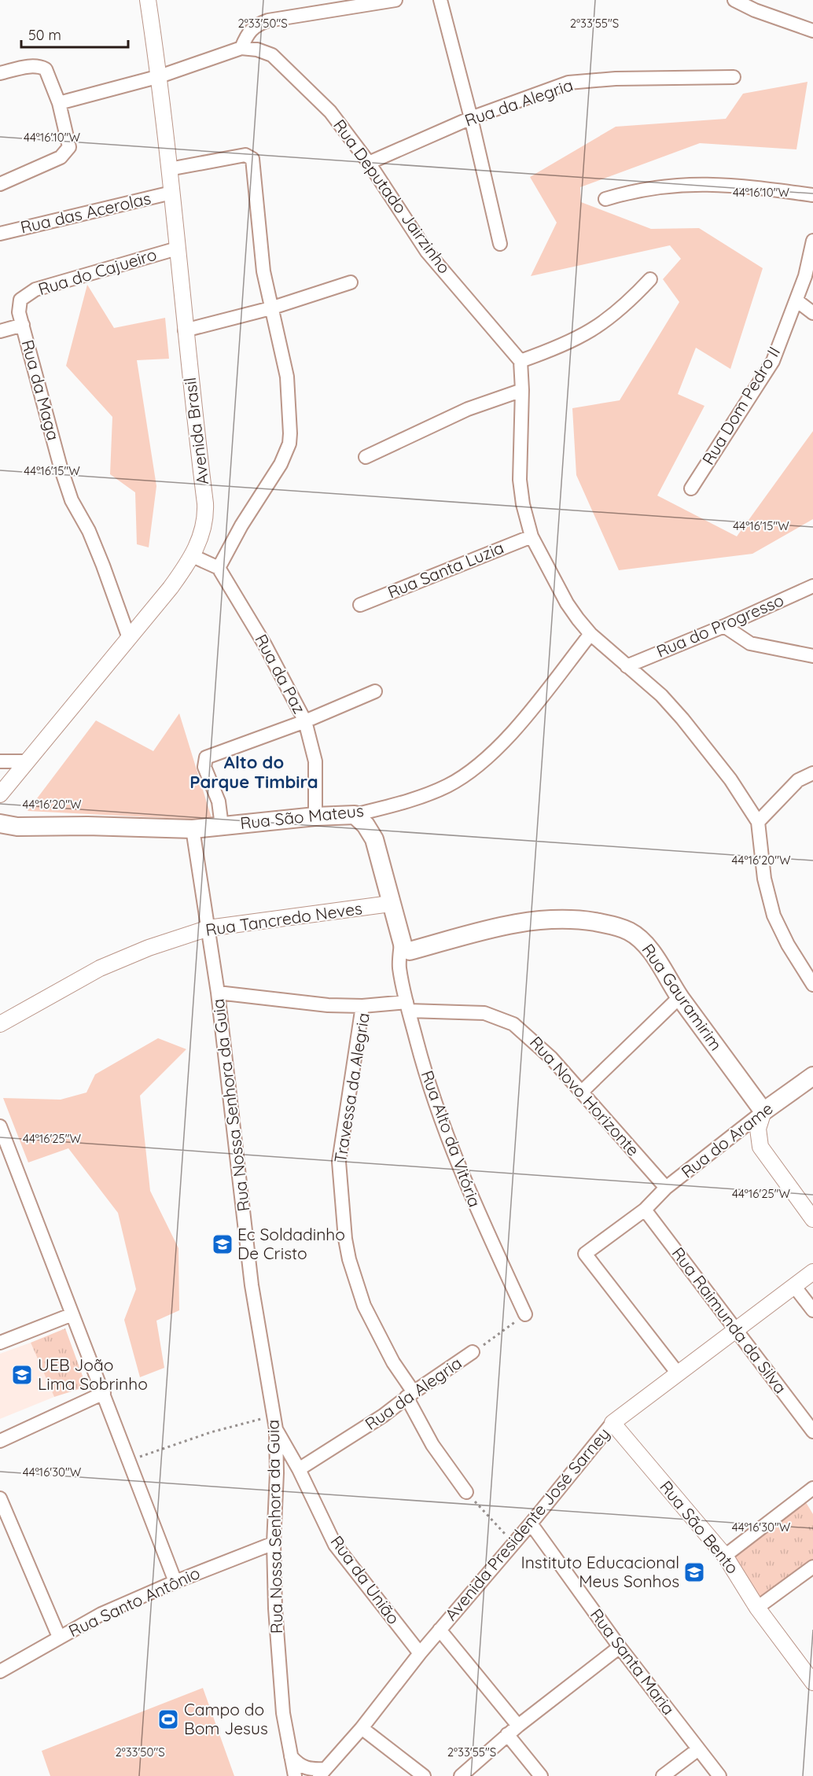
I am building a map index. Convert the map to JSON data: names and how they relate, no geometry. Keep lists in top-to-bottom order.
{
  "streets": {
    "main road": [
      "Rua São Mateus",
      "Rua Gauramirim",
      "Rua Alto da Vitória",
      "Rua do Arame"
    ],
    "street": [
      "Rua da Alegria",
      "Rua Deputado Jairzinho",
      "Rua das Acerolas",
      "Rua do Cajueiro",
      "Rua da Maga",
      "Rua Dom Pedro II",
      "Avenida Brasil",
      "Rua Santa Luzia",
      "Rua do Progresso",
      "Rua da Paz",
      "Rua Tancredo Neves",
      "Travessa da Alegria",
      "Rua Novo Horizonte",
      "Rua Nossa Senhora da Guia",
      "Rua Raimunda da Silva",
      "Avenida Presidente José Sarney",
      "Rua São Bento",
      "Rua da União",
      "Rua Santo Antônio",
      "Rua Santa Maria"
    ]
  },
  "crossings": [
    ["Rua da Alegria", "Rua Deputado Jairzinho"],
    ["Rua da Alegria", "Travessa da Alegria"],
    ["Rua da Alegria", "Rua Alto da Vitória"],
    ["Rua da Alegria", "Rua da União"],
    ["Rua Deputado Jairzinho", "Avenida Brasil"],
    ["Rua das Acerolas", "Avenida Brasil"],
    ["Rua do Cajueiro", "Rua da Maga"],
    ["Rua do Cajueiro", "Avenida Brasil"],
    ["Rua da Maga", "Avenida Brasil"],
    ["Rua da Paz", "Rua São Mateus"],
    ["Rua São Mateus", "Rua Nossa Senhora da Guia"],
    ["Rua São Mateus", "Rua Alto da Vitória"],
    ["Rua Tancredo Neves", "Rua Nossa Senhora da Guia"],
    ["Rua Tancredo Neves", "Rua Alto da Vitória"],
    ["Rua Gauramirim", "Rua Alto da Vitória"],
    ["Rua Gauramirim", "Rua do Arame"],
    ["Travessa da Alegria", "Rua Novo Horizonte"],
    ["Travessa da Alegria", "Rua Alto da Vitória"],
    ["Rua Novo Horizonte", "Rua Alto da Vitória"],
    ["Rua Novo Horizonte", "Rua do Arame"],
    ["Rua Nossa Senhora da Guia", "Rua da União"],
    ["Rua Nossa Senhora da Guia", "Rua Santo Antônio"],
    ["Rua do Arame", "Rua Raimunda da Silva"],
    ["Rua Raimunda da Silva", "Avenida Presidente José Sarney"],
    ["Avenida Presidente José Sarney", "Rua São Bento"],
    ["Avenida Presidente José Sarney", "Rua da União"],
    ["Avenida Presidente José Sarney", "Rua Santa Maria"]
  ],
  "districts": ["Alto do Parque Timbira"],
  "places": {
    "school or university": ["Ec Soldadinho De Cristo", "UEB João Lima Sobrinho", "Instituto Educacional Meus Sonhos"],
    "sports": ["Campo do Bom Jesus"]
  },
  "scale_bar": "50 m",
  "coordinates": [
    "2°33'50\"S",
    "2°33'55\"S",
    "44°16'10\"W",
    "44°16'15\"W",
    "44°16'20\"W",
    "44°16'25\"W",
    "44°16'30\"W"
  ]
}
